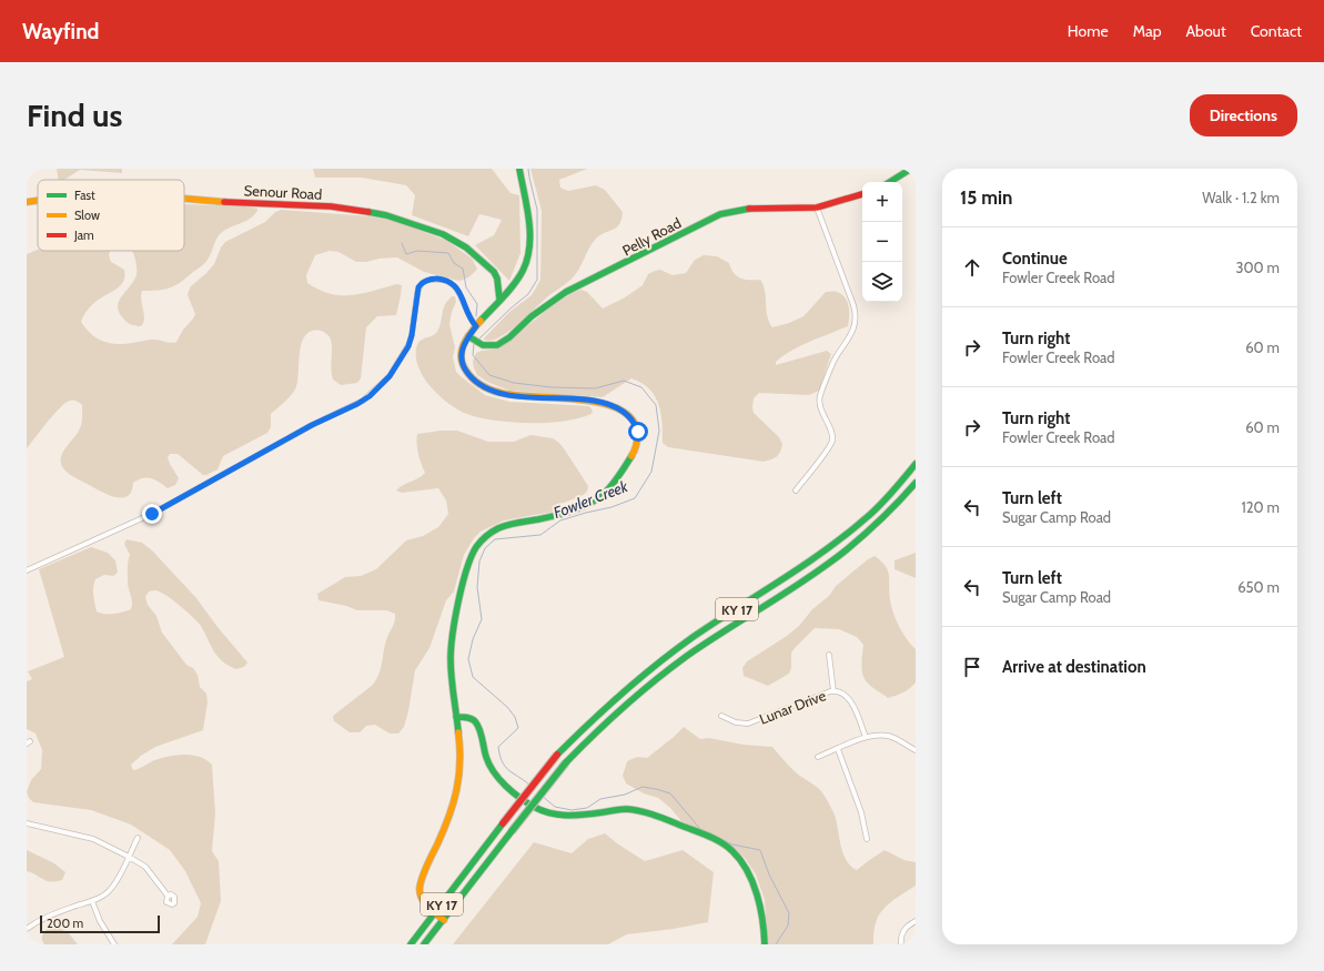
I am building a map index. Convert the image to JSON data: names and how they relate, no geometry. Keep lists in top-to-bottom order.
{
  "streets": {
    "main road": ["Senour Road", "Pelly Road", "KY 17"],
    "street": ["Lunar Drive"]
  },
  "water": ["Fowler Creek"],
  "legend": ["Fast", "Slow", "Jam"],
  "scale_bar": "200 m",
  "page": {
    "header": "Wayfind",
    "nav": [
      "Home",
      "Map",
      "About",
      "Contact"
    ],
    "buttons": "Directions",
    "title": "Find us",
    "heading": ["15 min", "Walk · 1.2 km"],
    "map_buttons": ["+", "−"],
    "list": [
      ["Continue", "Fowler Creek Road", "300 m"],
      ["Turn right", "Fowler Creek Road", "60 m"],
      ["Turn right", "Fowler Creek Road", "60 m"],
      ["Turn left", "Sugar Camp Road", "120 m"],
      ["Turn left", "Sugar Camp Road", "650 m"],
      "Arrive at destination"
    ],
    "scale": "200 m"
  }
}
